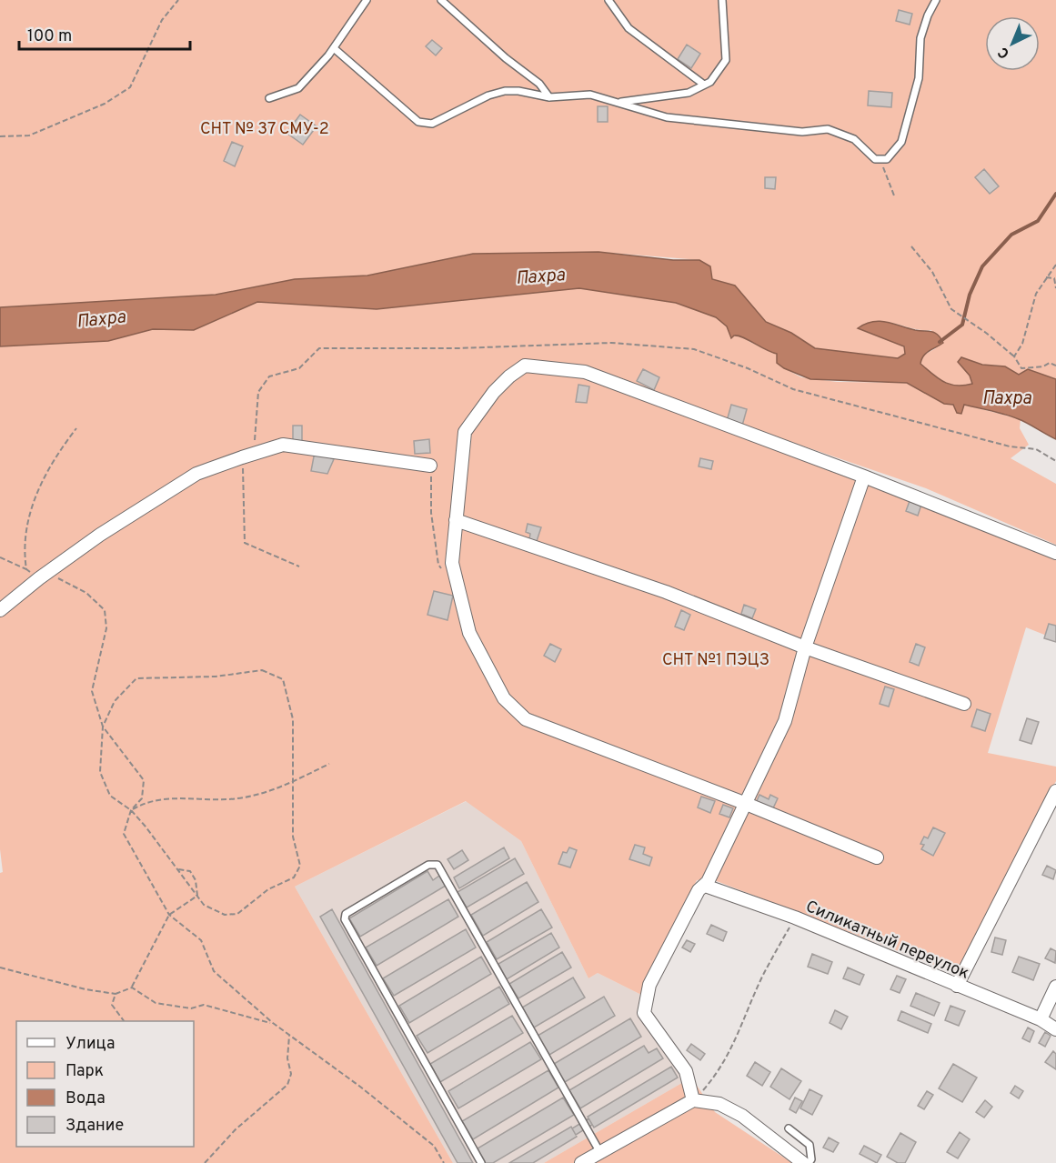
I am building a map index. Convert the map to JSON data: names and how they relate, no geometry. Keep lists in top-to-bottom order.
{
  "streets": {
    "street": ["Силикатный переулок"]
  },
  "water": ["Пахра"],
  "parks": ["СНТ № 37 СМУ-2", "СНТ №1 ПЭЦЗ"],
  "legend": [
    "Улица",
    "Парк",
    "Вода",
    "Здание"
  ],
  "scale_bar": "100 m",
  "north": "bottom left"
}
